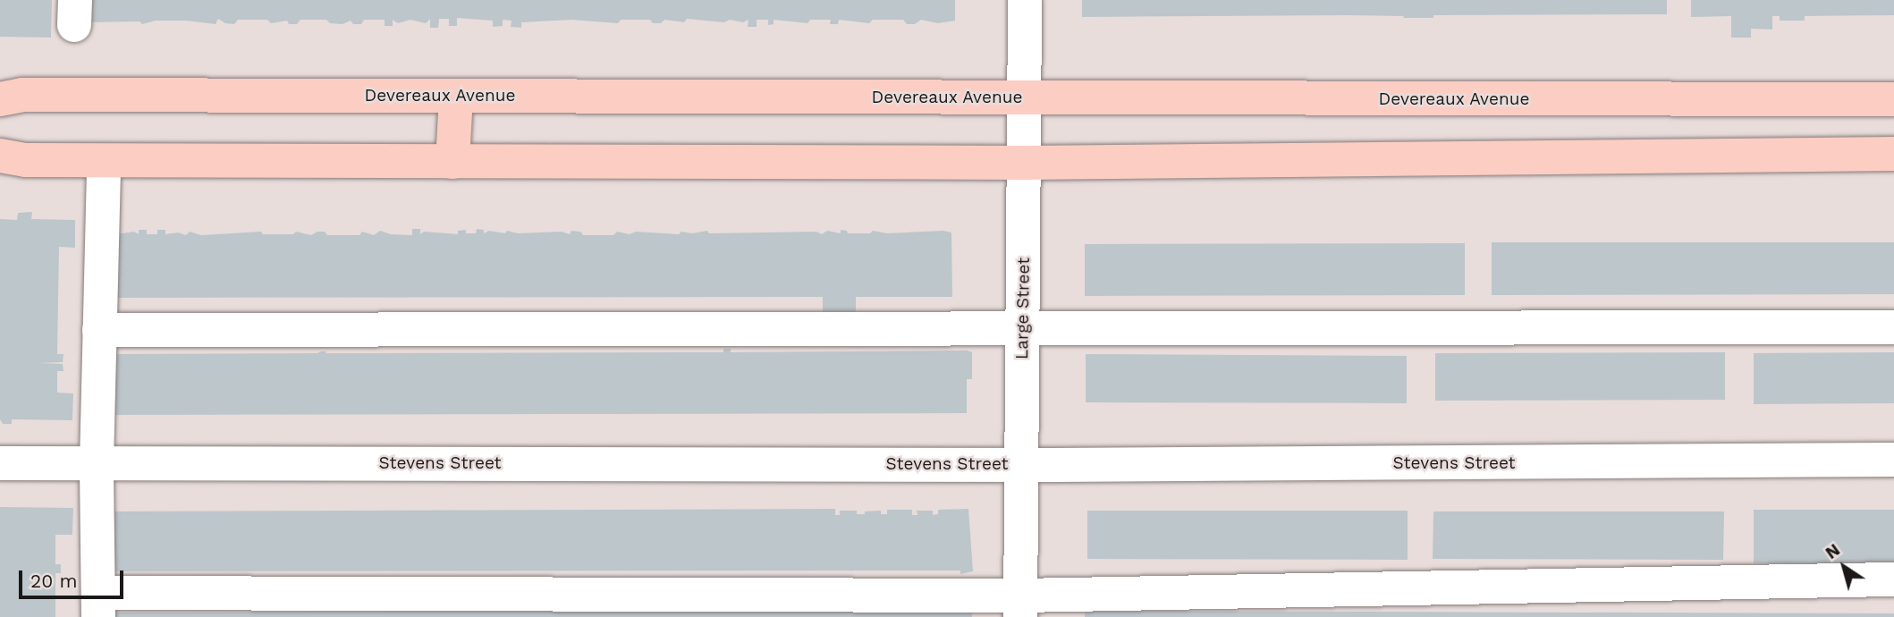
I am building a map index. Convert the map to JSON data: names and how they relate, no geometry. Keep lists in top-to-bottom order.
{
  "streets": {
    "main road": ["Devereaux Avenue"],
    "street": ["Large Street", "Stevens Street"]
  },
  "crossings": [
    ["Devereaux Avenue", "Large Street"],
    ["Large Street", "Stevens Street"]
  ],
  "scale_bar": "20 m",
  "north": "top left"
}
